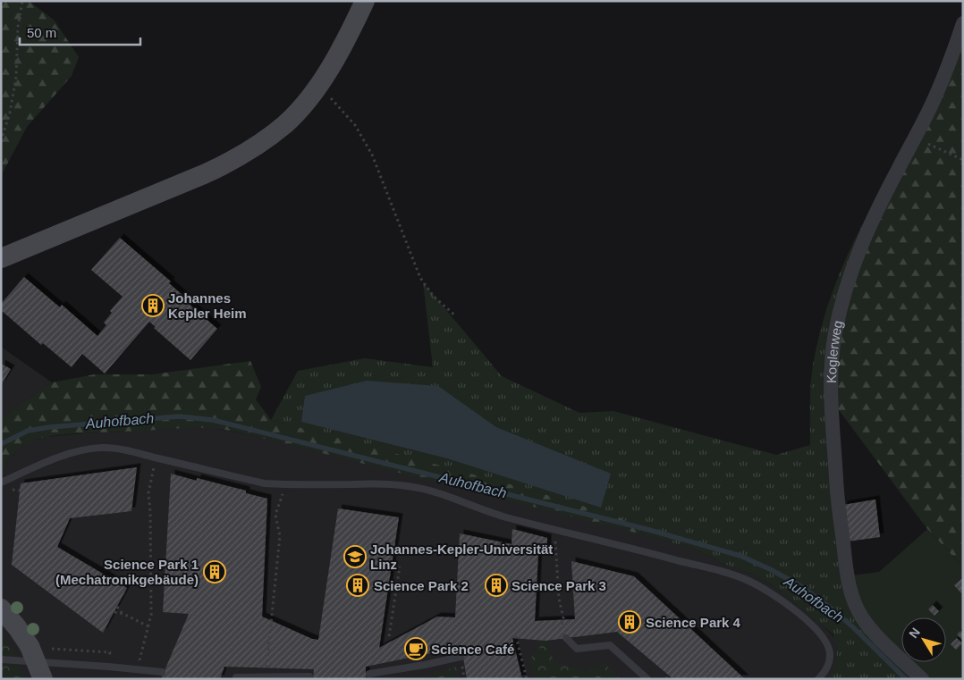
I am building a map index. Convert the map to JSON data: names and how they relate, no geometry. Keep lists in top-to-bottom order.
{
  "streets": {
    "street": ["Koglerweg"]
  },
  "water": ["Auhofbach"],
  "places": {
    "building": [
      "Johannes Kepler Heim",
      "Science Park 1 (Mechatronikgebäude)",
      "Science Park 2",
      "Science Park 3",
      "Science Park 4"
    ],
    "school or university": ["Johannes-Kepler-Universität Linz"],
    "cafe": ["Science Café"]
  },
  "scale_bar": "50 m",
  "north": "top left"
}
